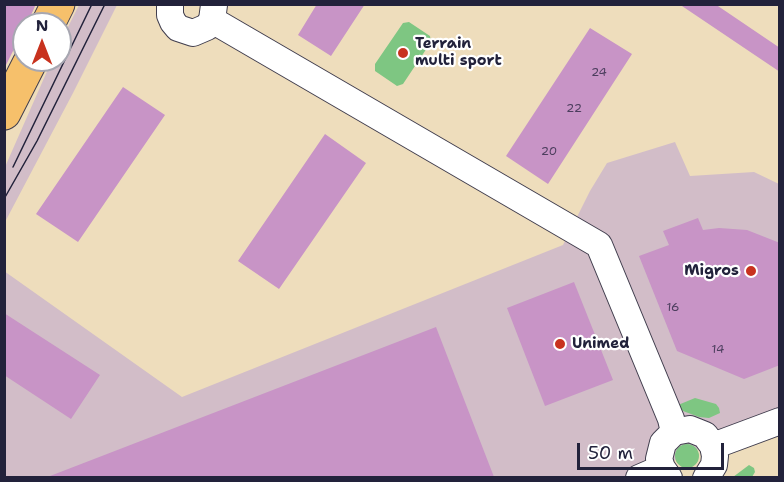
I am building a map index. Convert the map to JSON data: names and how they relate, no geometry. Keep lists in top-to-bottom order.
{
  "places": ["Terrain multi sport", "Migros", "Unimed"],
  "house_numbers": [
    "24",
    "22",
    "20",
    "16",
    "14"
  ],
  "scale_bar": "50 m",
  "north": "top"
}
